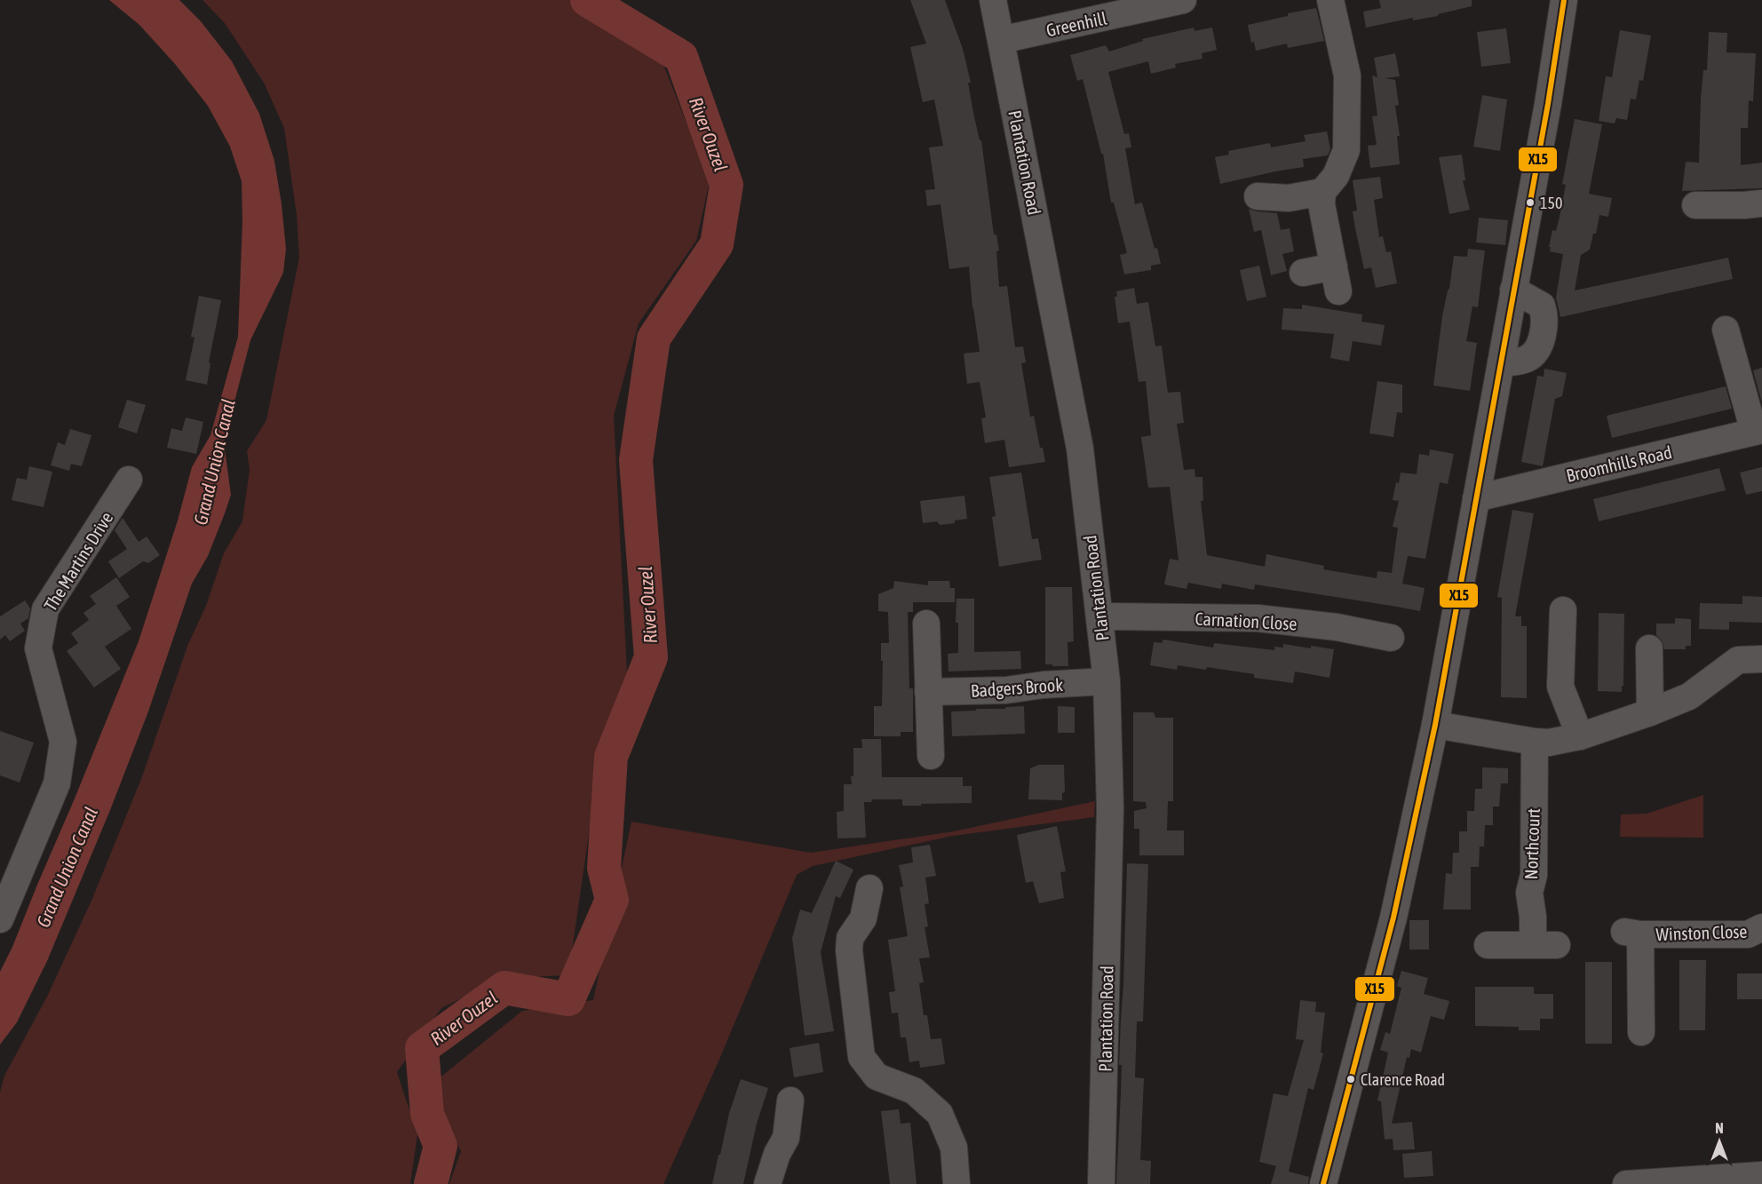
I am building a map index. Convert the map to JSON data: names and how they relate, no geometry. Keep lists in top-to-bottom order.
{
  "streets": {
    "street": [
      "Greenhill",
      "Plantation Road",
      "Broomhills Road",
      "The Martins Drive",
      "Carnation Close",
      "Badgers Brook",
      "Northcourt",
      "Winston Close"
    ]
  },
  "crossings": [
    ["Greenhill", "Plantation Road"],
    ["Plantation Road", "Carnation Close"],
    ["Plantation Road", "Badgers Brook"]
  ],
  "water": ["River Ouzel", "Grand Union Canal"],
  "places": ["150", "Clarence Road"],
  "lines": ["transit line X15"],
  "north": "top"
}
